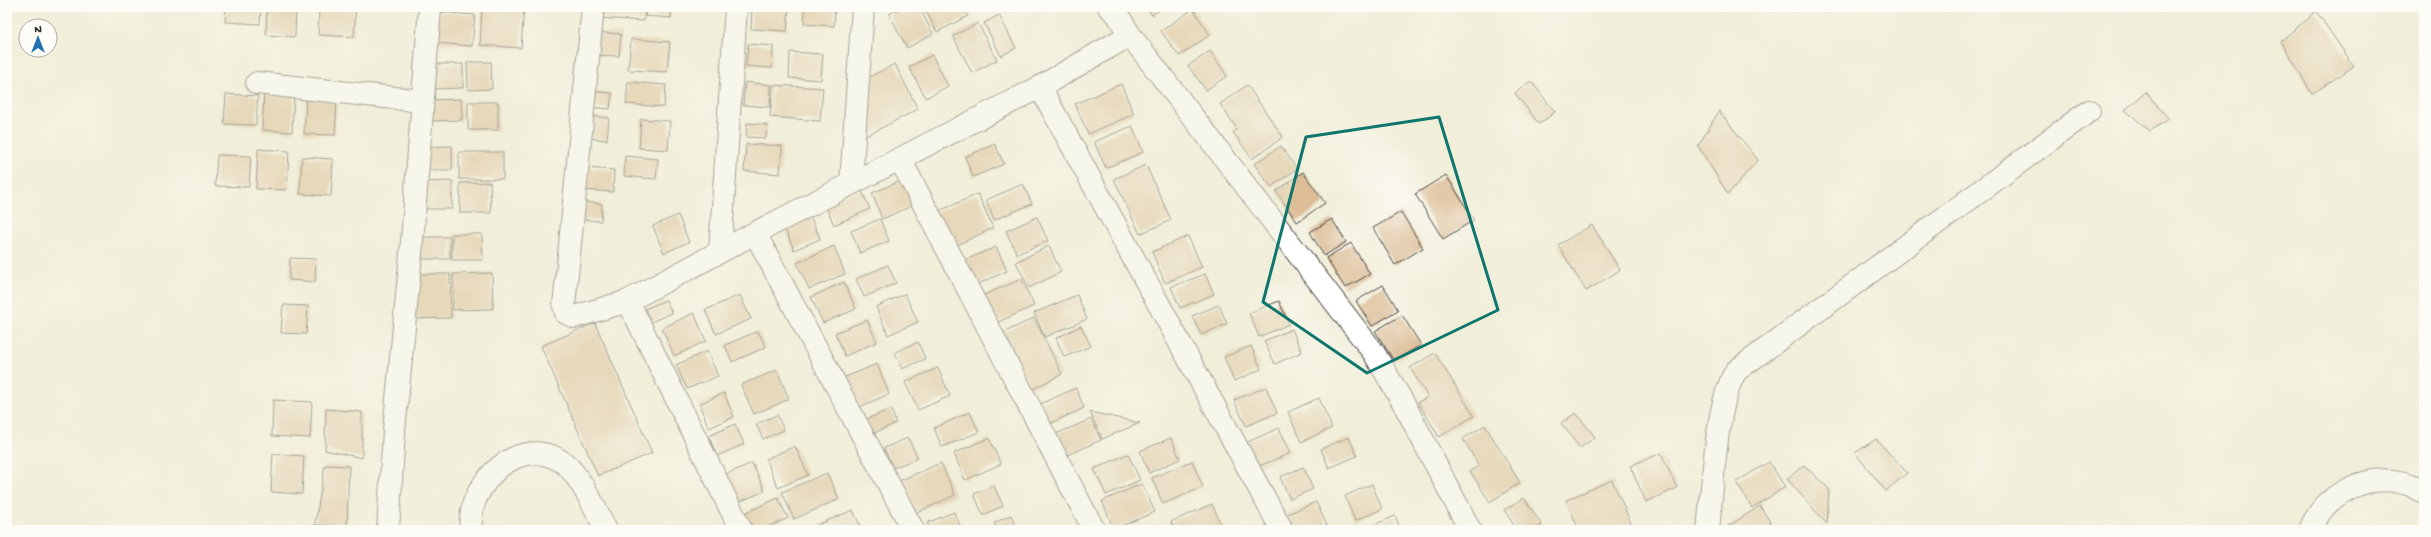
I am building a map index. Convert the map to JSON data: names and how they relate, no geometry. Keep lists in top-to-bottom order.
{
  "north": "top"
}
